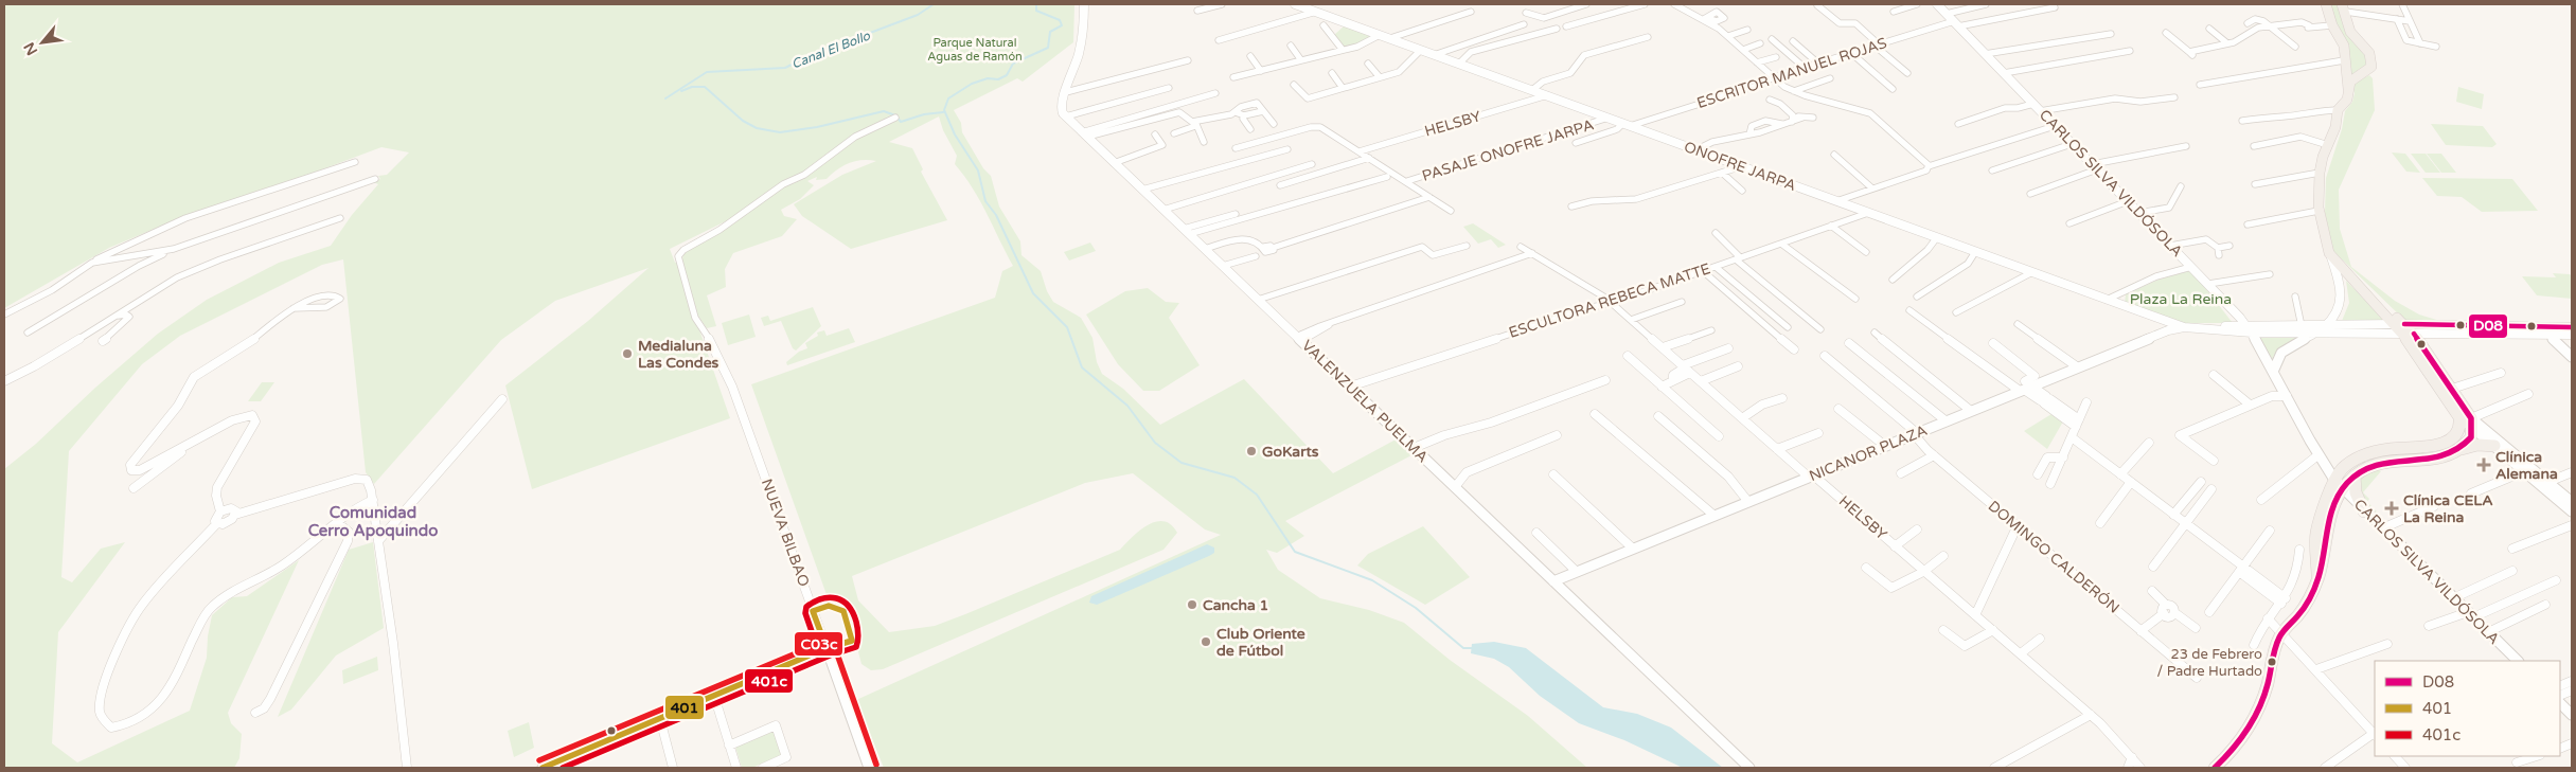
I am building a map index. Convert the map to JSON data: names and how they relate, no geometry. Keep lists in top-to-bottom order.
{
  "streets": {
    "street": [
      "ESCRITOR MANUEL ROJAS",
      "HELSBY",
      "PASAJE ONOFRE JARPA",
      "ONOFRE JARPA",
      "CARLOS SILVA VILDÓSOLA",
      "ESCULTORA REBECA MATTE",
      "VALENZUELA PUELMA",
      "NICANOR PLAZA",
      "NUEVA BILBAO",
      "DOMINGO CALDERÓN"
    ]
  },
  "crossings": [
    ["ESCRITOR MANUEL ROJAS", "ONOFRE JARPA"],
    ["ESCRITOR MANUEL ROJAS", "CARLOS SILVA VILDÓSOLA"],
    ["HELSBY", "ONOFRE JARPA"],
    ["HELSBY", "ESCULTORA REBECA MATTE"],
    ["HELSBY", "NICANOR PLAZA"],
    ["PASAJE ONOFRE JARPA", "ONOFRE JARPA"],
    ["ONOFRE JARPA", "ESCULTORA REBECA MATTE"],
    ["ONOFRE JARPA", "NICANOR PLAZA"],
    ["ESCULTORA REBECA MATTE", "VALENZUELA PUELMA"],
    ["VALENZUELA PUELMA", "NICANOR PLAZA"],
    ["NICANOR PLAZA", "DOMINGO CALDERÓN"]
  ],
  "districts": ["Comunidad Cerro Apoquindo"],
  "water": ["Canal El Bollo"],
  "parks": ["Parque Natural Aguas de Ramón", "Plaza La Reina"],
  "places": {
    "other": [
      "Medialuna Las Condes",
      "GoKarts",
      "Cancha 1",
      "Club Oriente de Fútbol",
      "23 de Febrero / Padre Hurtado"
    ],
    "health": ["Clínica Alemana", "Clínica CELA La Reina"]
  },
  "lines": [
    "transit line D08",
    "transit line 401c",
    "transit line 401",
    "transit line C03c"
  ],
  "legend": ["D08", "401", "401c"],
  "north": "bottom left"
}
